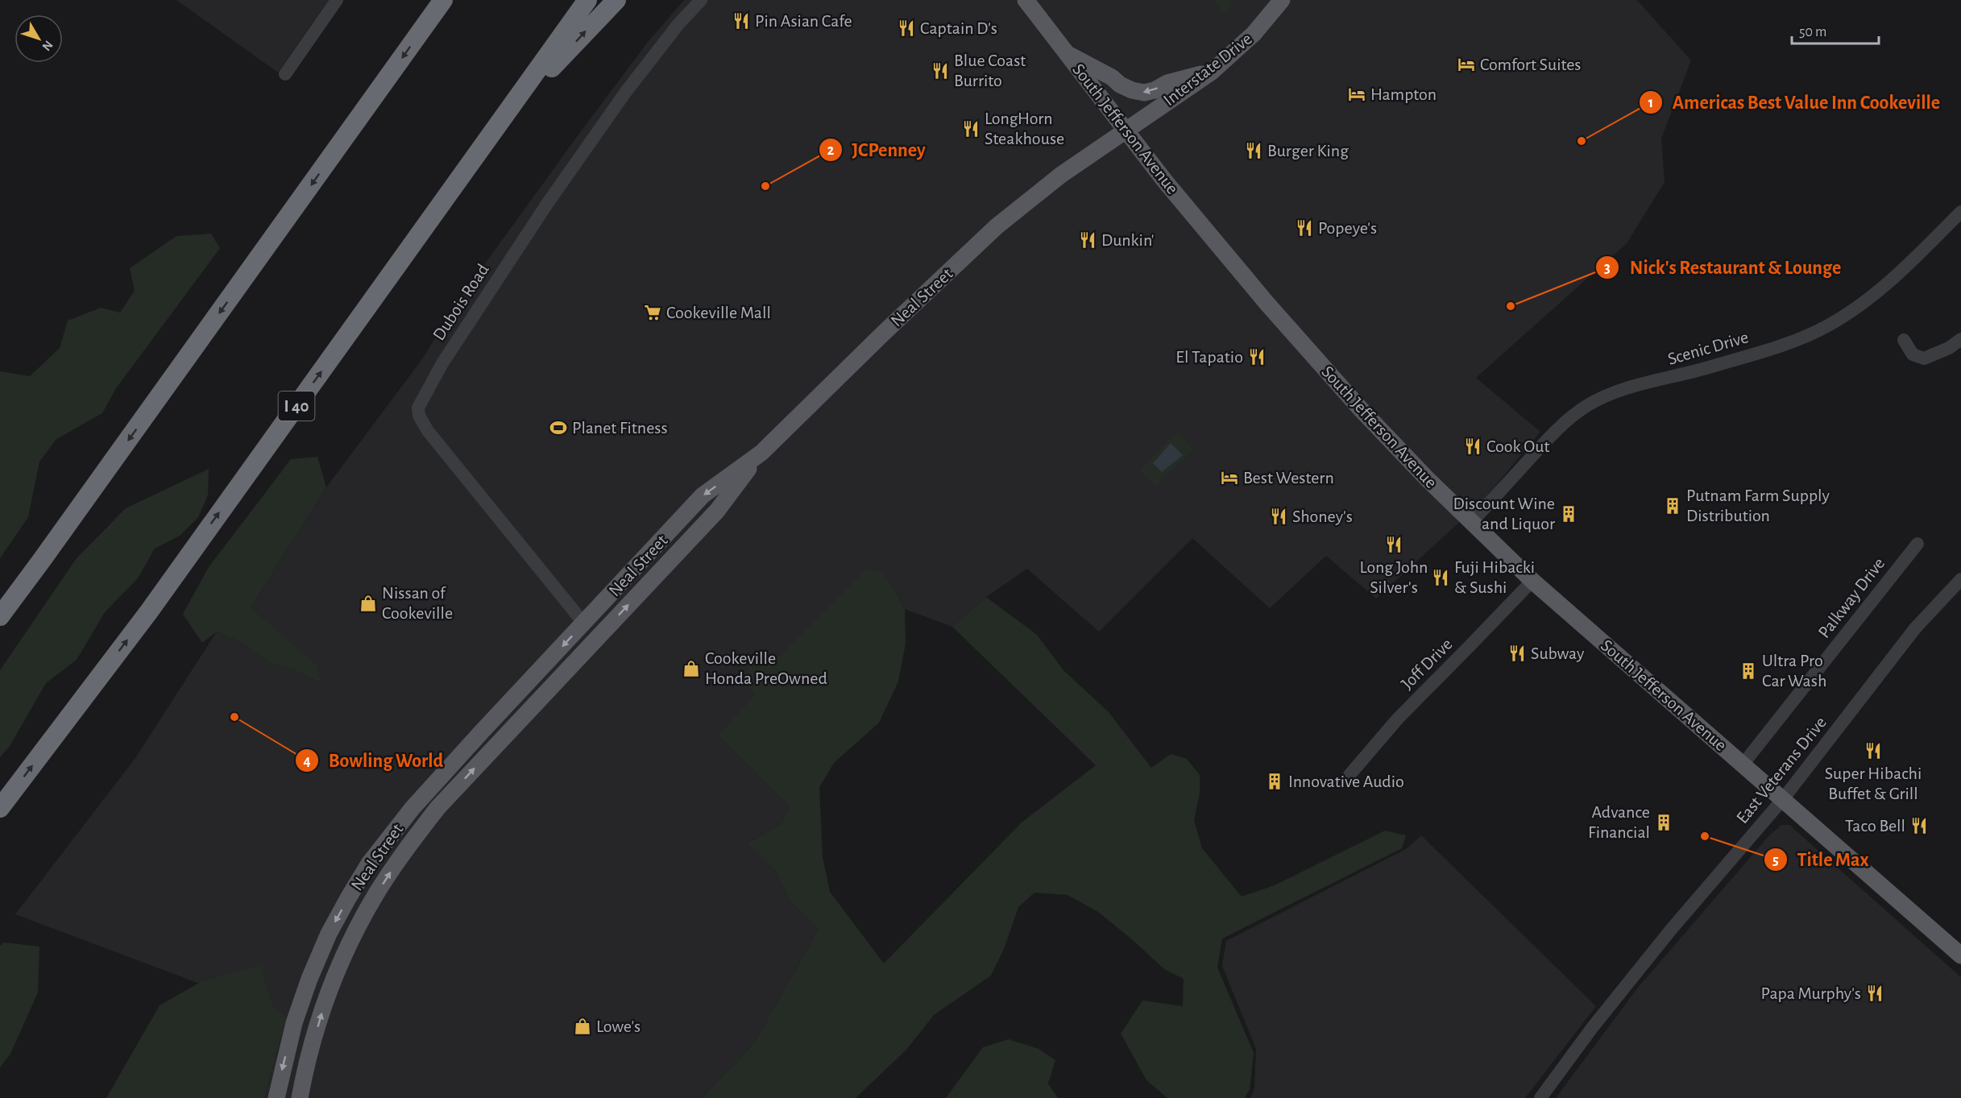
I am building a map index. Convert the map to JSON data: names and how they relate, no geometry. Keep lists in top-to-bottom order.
{
  "streets": {
    "highway": ["I 40"],
    "main road": ["Interstate Drive", "South Jefferson Avenue", "Neal Street"],
    "street": [
      "Dubois Road",
      "Scenic Drive",
      "Palkway Drive",
      "Joff Drive",
      "East Veterans Drive"
    ]
  },
  "crossings": [
    ["Interstate Drive", "South Jefferson Avenue"],
    ["Interstate Drive", "Neal Street"],
    ["South Jefferson Avenue", "Neal Street"],
    ["South Jefferson Avenue", "Scenic Drive"],
    ["South Jefferson Avenue", "Palkway Drive"],
    ["South Jefferson Avenue", "Joff Drive"],
    ["South Jefferson Avenue", "East Veterans Drive"],
    ["Neal Street", "Dubois Road"]
  ],
  "places": {
    "restaurant": [
      "Pin Asian Cafe",
      "Captain D's",
      "Blue Coast Burrito",
      "LongHorn Steakhouse",
      "Burger King",
      "Popeye's",
      "Dunkin'",
      "El Tapatio",
      "Cook Out",
      "Shoney's",
      "Long John Silver's",
      "Fuji Hibacki & Sushi",
      "Subway",
      "Super Hibachi Buffet & Grill",
      "Taco Bell",
      "Papa Murphy's"
    ],
    "hotel": ["Comfort Suites", "Hampton", "Best Western"],
    "other": [
      "Americas Best Value Inn Cookeville",
      "JCPenney",
      "Nick's Restaurant & Lounge",
      "Bowling World",
      "Title Max"
    ],
    "supermarket": ["Cookeville Mall"],
    "sports": ["Planet Fitness"],
    "building": [
      "Putnam Farm Supply Distribution",
      "Discount Wine and Liquor",
      "Ultra Pro Car Wash",
      "Innovative Audio",
      "Advance Financial"
    ],
    "shop": ["Nissan of Cookeville", "Cookeville Honda PreOwned", "Lowe's"]
  },
  "scale_bar": "50 m",
  "north": "bottom right"
}
